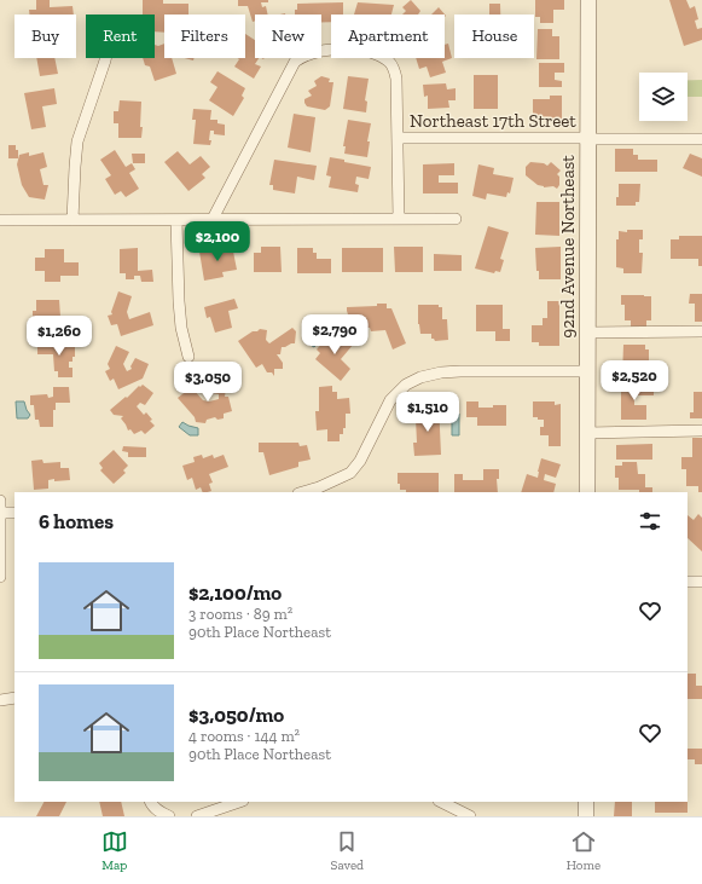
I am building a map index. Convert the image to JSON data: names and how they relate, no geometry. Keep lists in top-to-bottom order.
{
  "streets": {
    "main road": ["92nd Avenue Northeast"],
    "street": ["Northeast 17th Street"]
  },
  "crossings": [
    ["Northeast 17th Street", "92nd Avenue Northeast"]
  ],
  "page": {
    "chip": [
      "Buy",
      "Rent",
      "Filters",
      "New",
      "Apartment",
      "House"
    ],
    "price": [
      "$2,100",
      "$2,790",
      "$1,260",
      "$2,520",
      "$3,050",
      "$1,510"
    ],
    "heading": "6 homes",
    "list": [
      {
        "name": "$2,100/mo",
        "note": "3 rooms · 89 m² · 90th Place Northeast"
      },
      {
        "name": "$3,050/mo",
        "note": "4 rooms · 144 m² · 90th Place Northeast"
      }
    ],
    "tabs": ["Map", "Saved", "Home"]
  }
}
